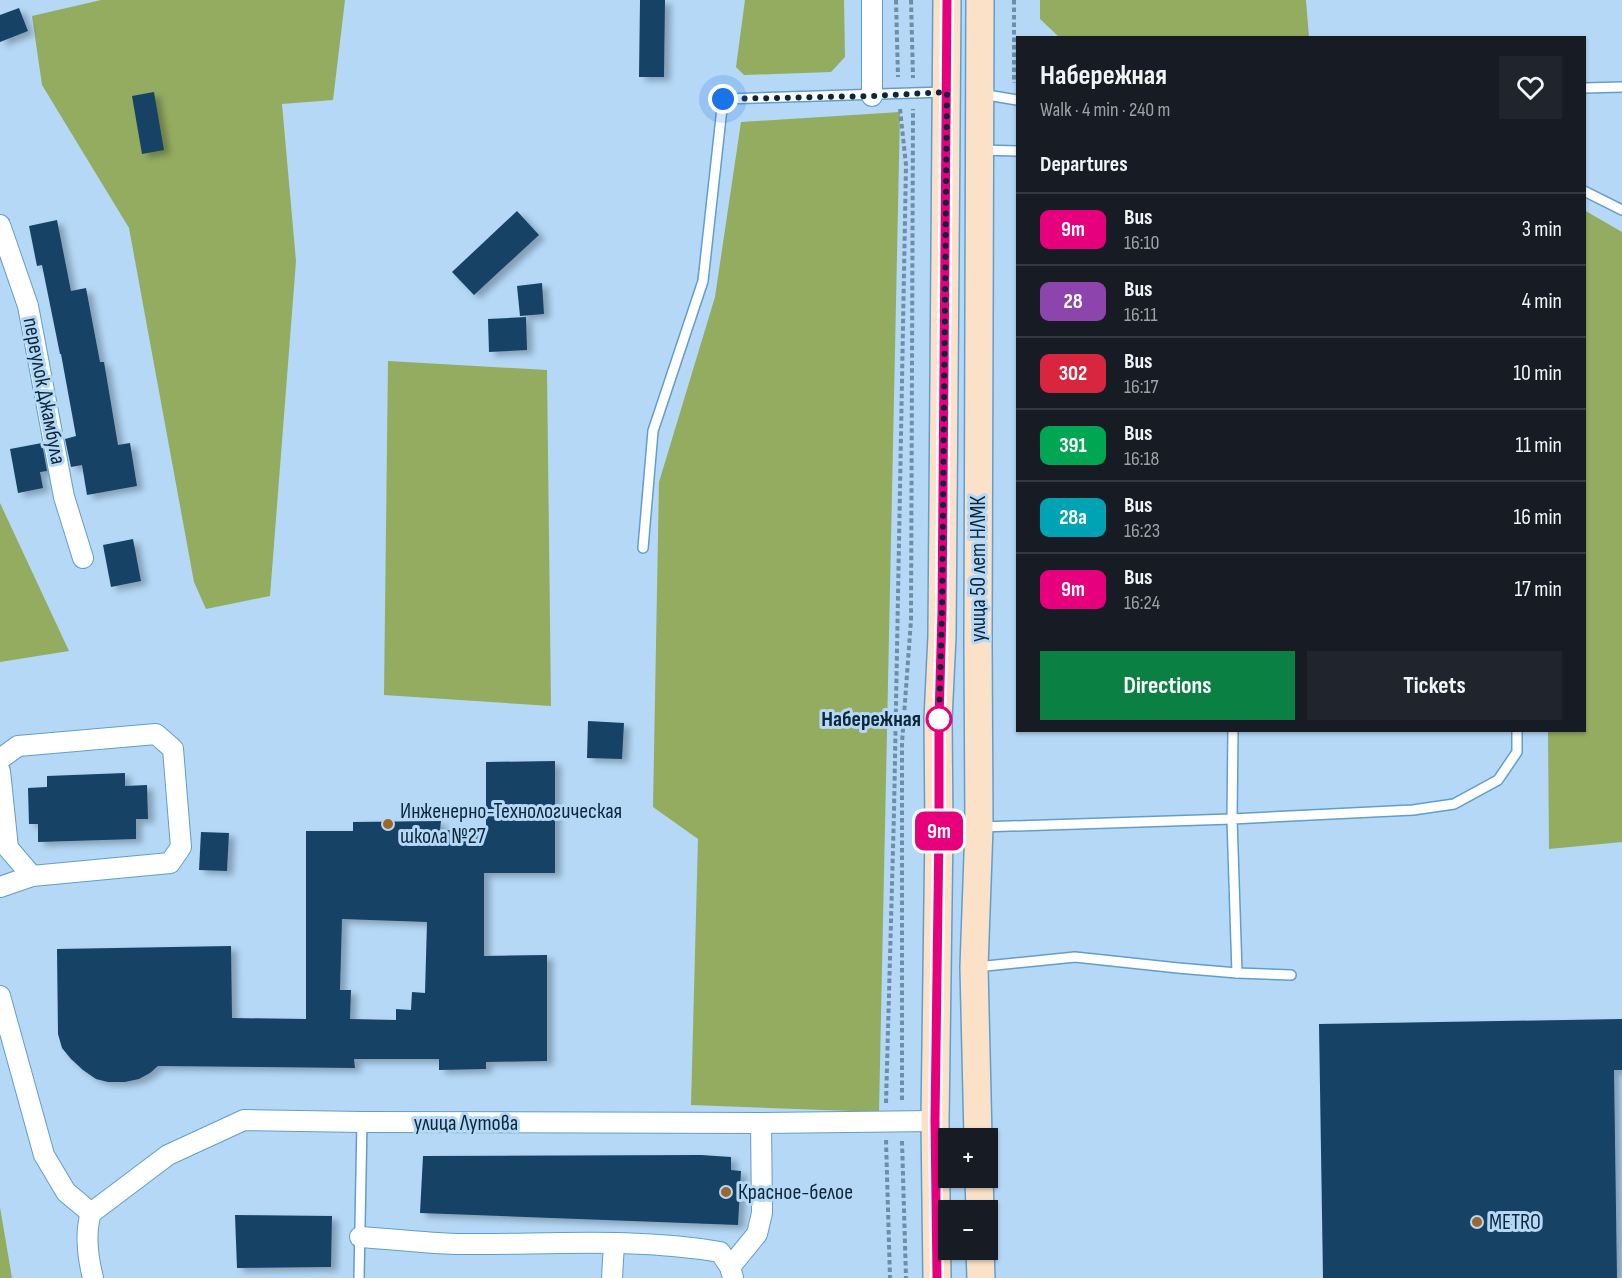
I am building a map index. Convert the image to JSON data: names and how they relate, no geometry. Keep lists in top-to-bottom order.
{
  "streets": {
    "main road": ["улица 50 лет НЛМК"],
    "street": ["переулок Джамбула", "улица Лутова"]
  },
  "crossings": [
    ["улица 50 лет НЛМК", "улица Лутова"]
  ],
  "places": [
    "Набережная",
    "Инженерно-Технологическая школа №27",
    "Красное-белое",
    "METRO"
  ],
  "lines": ["bus line 9т"],
  "page": {
    "on_map": "9т",
    "heading": [
      ["Набережная", "Walk · 4 min · 240 m"],
      "Departures"
    ],
    "list": [
      {
        "mark": "9т",
        "name": "Bus",
        "note": "16:10",
        "value": "3 min"
      },
      {
        "mark": "28",
        "name": "Bus",
        "note": "16:11",
        "value": "4 min"
      },
      {
        "mark": "302",
        "name": "Bus",
        "note": "16:17",
        "value": "10 min"
      },
      {
        "mark": "391",
        "name": "Bus",
        "note": "16:18",
        "value": "11 min"
      },
      {
        "mark": "28а",
        "name": "Bus",
        "note": "16:23",
        "value": "16 min"
      },
      {
        "mark": "9т",
        "name": "Bus",
        "note": "16:24",
        "value": "17 min"
      }
    ],
    "buttons": ["Directions", "Tickets"],
    "map_buttons": ["+", "−"]
  }
}
